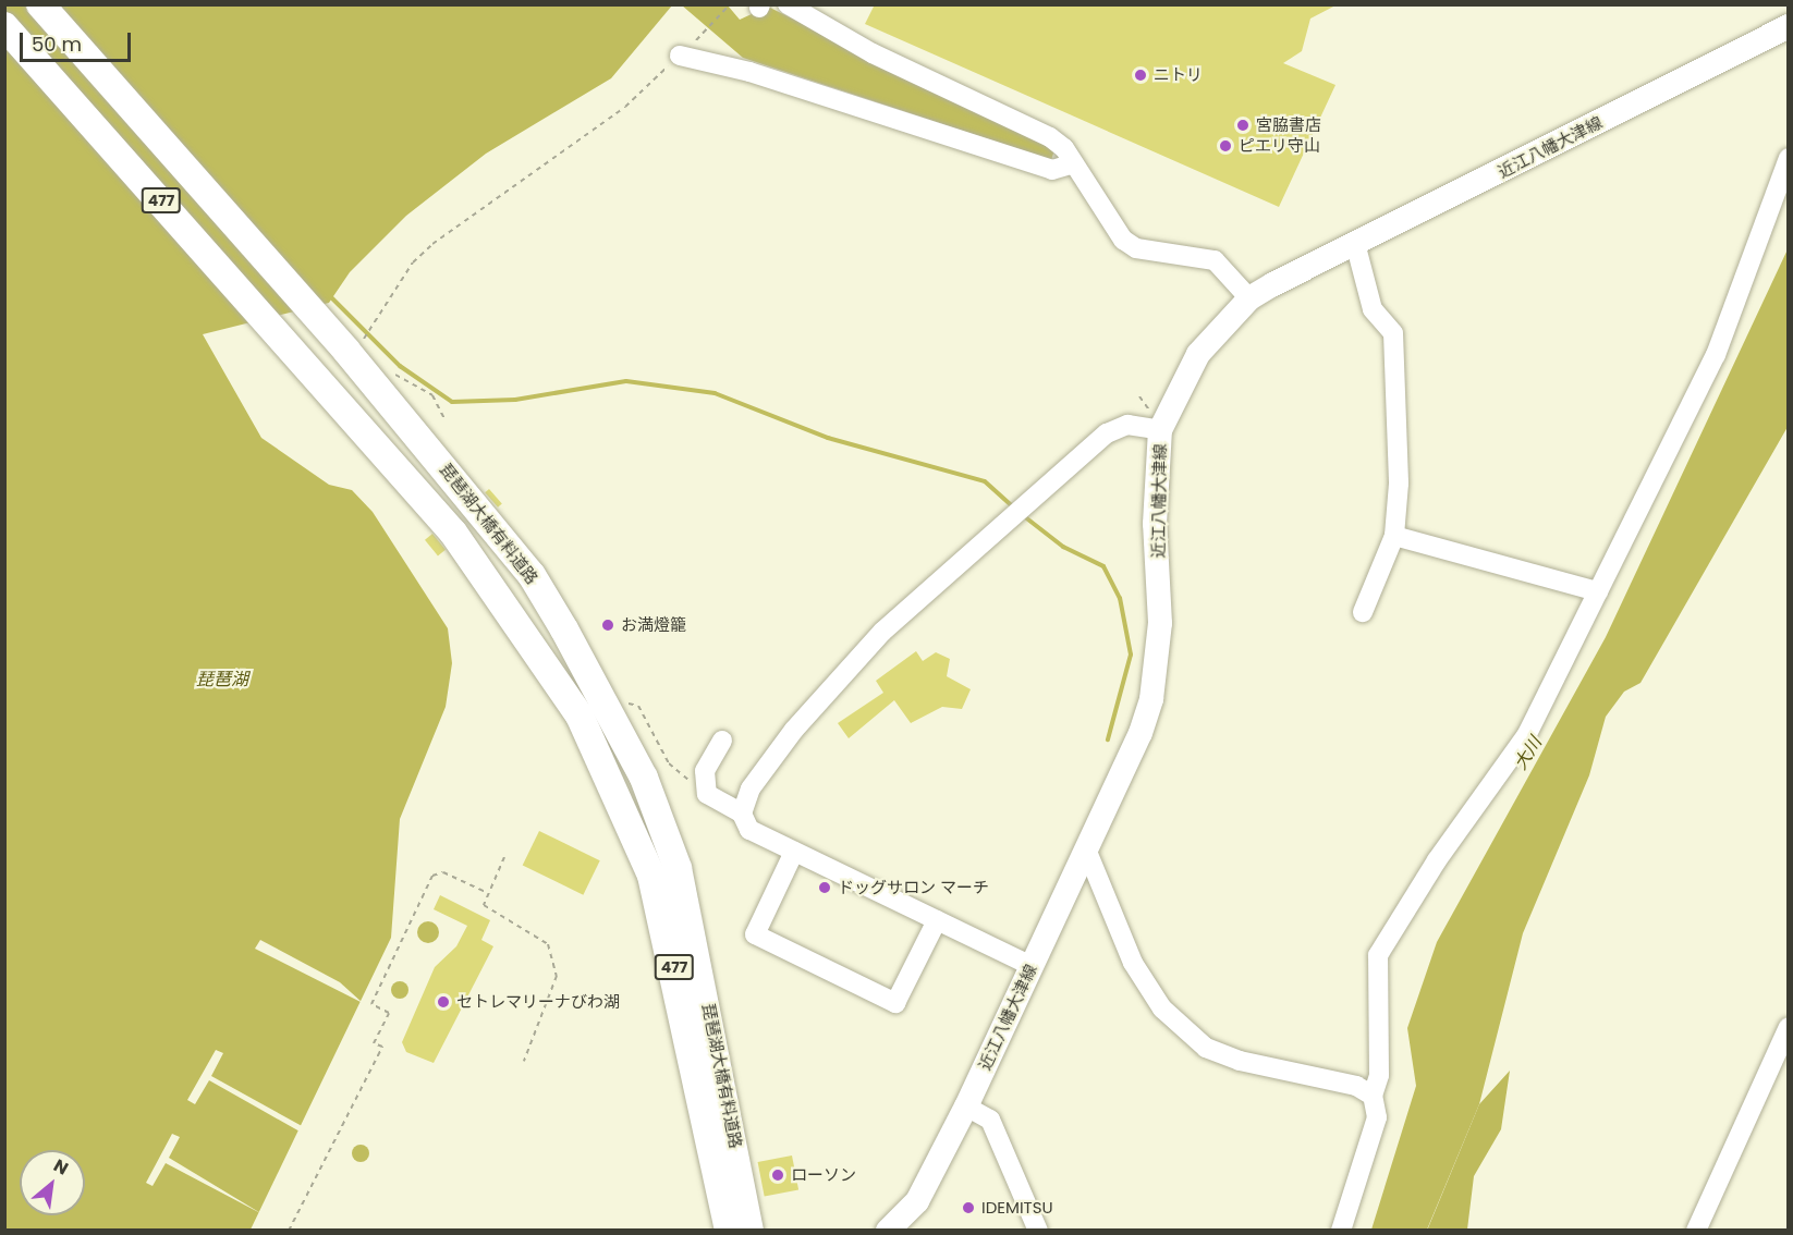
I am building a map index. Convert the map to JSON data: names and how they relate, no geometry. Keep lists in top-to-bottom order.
{
  "streets": {
    "highway": ["477", "琵琶湖大橋有料道路"],
    "main road": ["近江八幡大津線"]
  },
  "water": ["琵琶湖", "大川"],
  "places": [
    "ニトリ",
    "宮脇書店",
    "ピエリ守山",
    "お満燈籠",
    "ドッグサロン マーチ",
    "セトレマリーナびわ湖",
    "ローソン",
    "IDEMITSU"
  ],
  "scale_bar": "50 m",
  "north": "top right"
}
